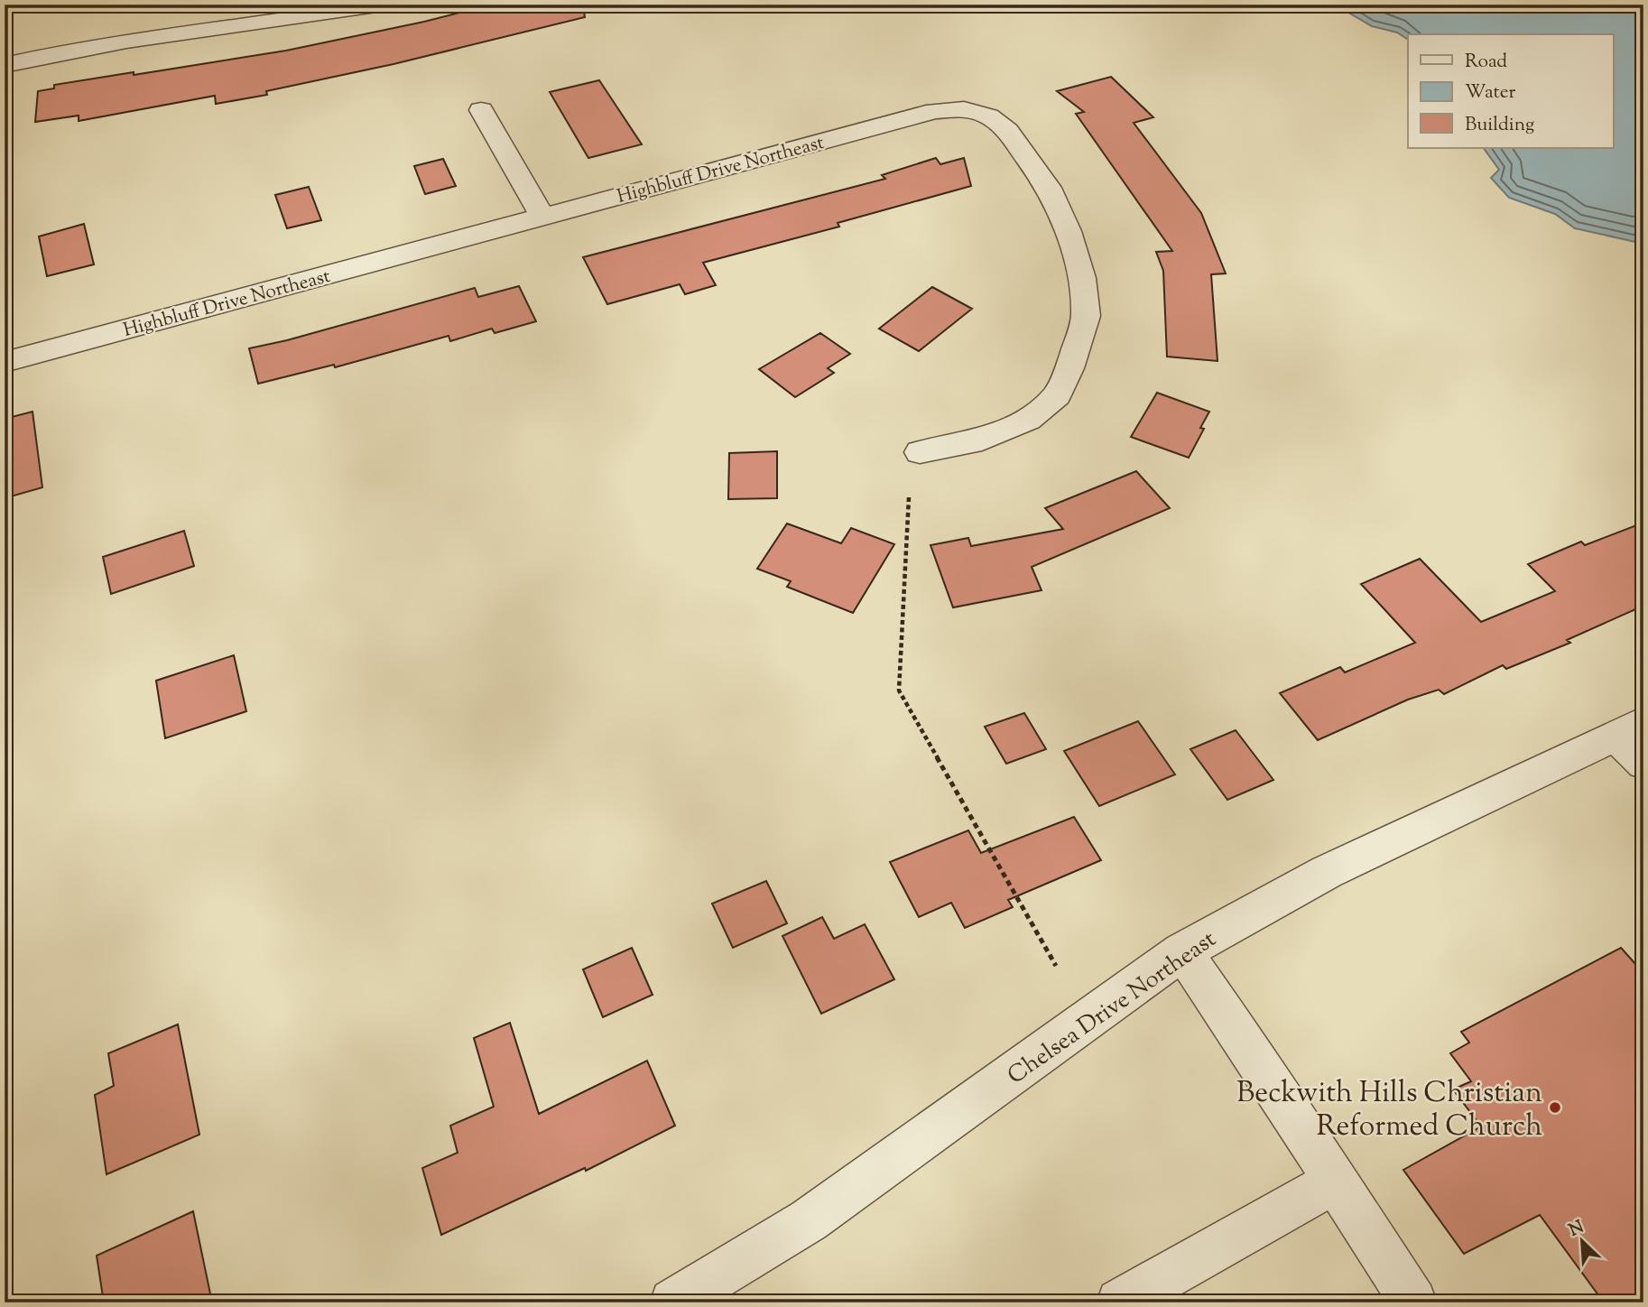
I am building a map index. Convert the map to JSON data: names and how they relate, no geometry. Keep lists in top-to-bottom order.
{
  "streets": {
    "street": ["Highbluff Drive Northeast", "Chelsea Drive Northeast"]
  },
  "places": ["Beckwith Hills Christian Reformed Church"],
  "legend": ["Road", "Water", "Building"],
  "north": "top left"
}
